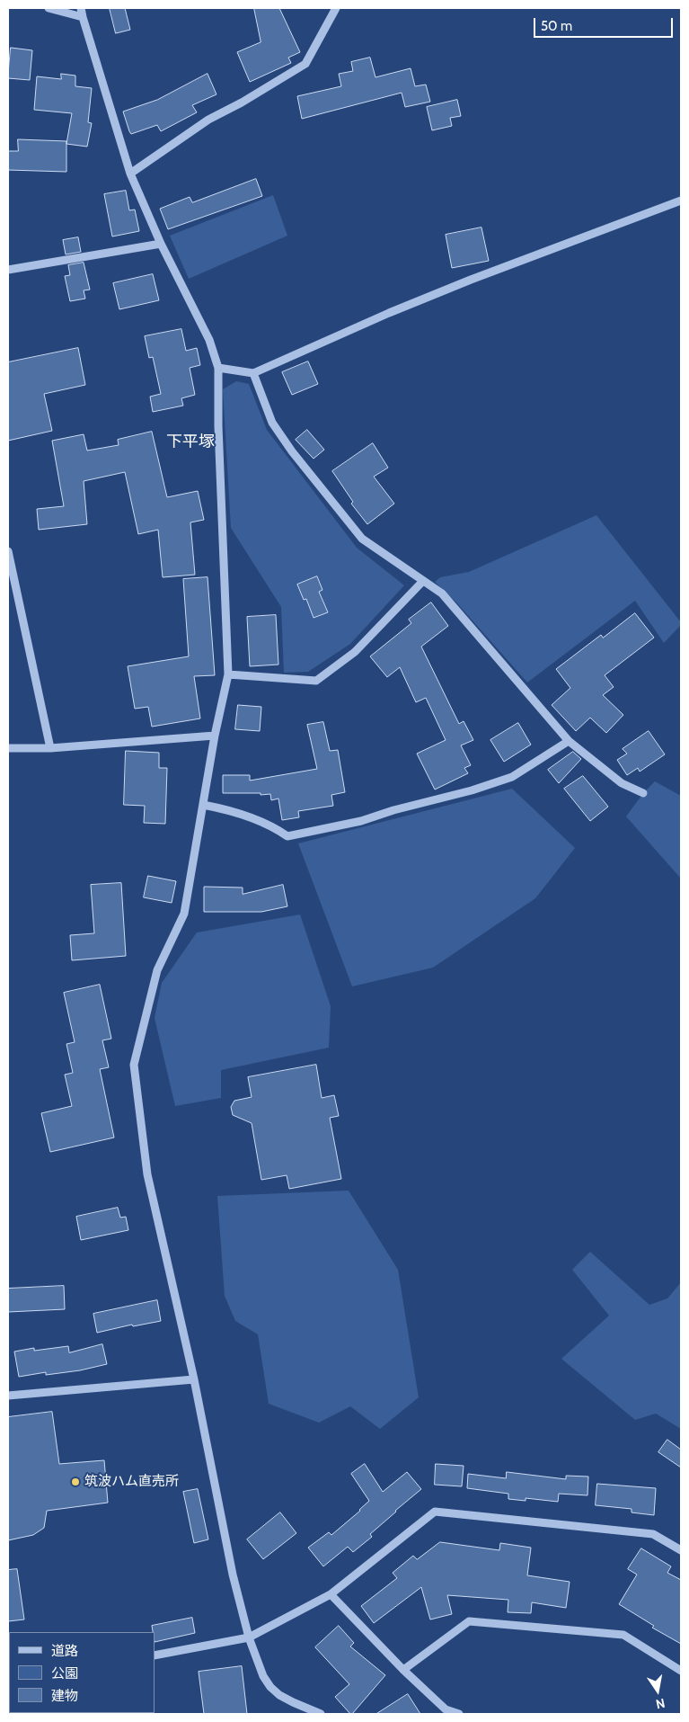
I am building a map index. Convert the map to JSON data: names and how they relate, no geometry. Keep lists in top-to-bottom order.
{
  "districts": ["下平塚"],
  "places": ["筑波ハム直売所"],
  "legend": ["道路", "公園", "建物"],
  "scale_bar": "50 m",
  "north": "bottom"
}
